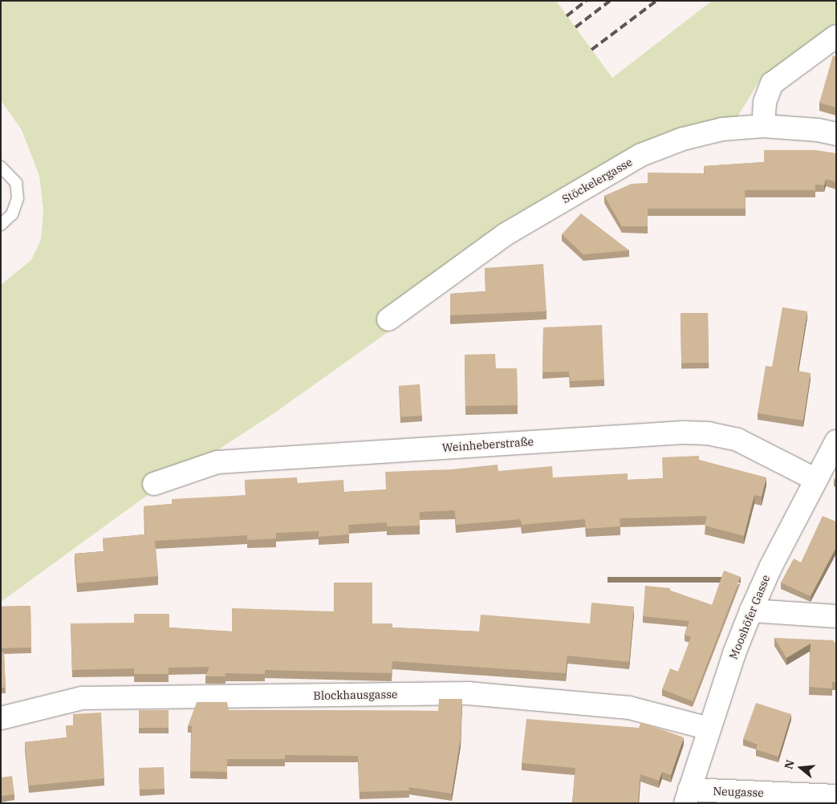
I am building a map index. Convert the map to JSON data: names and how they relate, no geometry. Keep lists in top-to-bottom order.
{
  "streets": {
    "street": [
      "Stöckelergasse",
      "Weinheberstraße",
      "Mooshöfer Gasse",
      "Blockhausgasse",
      "Neugasse"
    ]
  },
  "crossings": [
    ["Weinheberstraße", "Mooshöfer Gasse"],
    ["Mooshöfer Gasse", "Blockhausgasse"],
    ["Mooshöfer Gasse", "Neugasse"]
  ],
  "north": "left"
}
